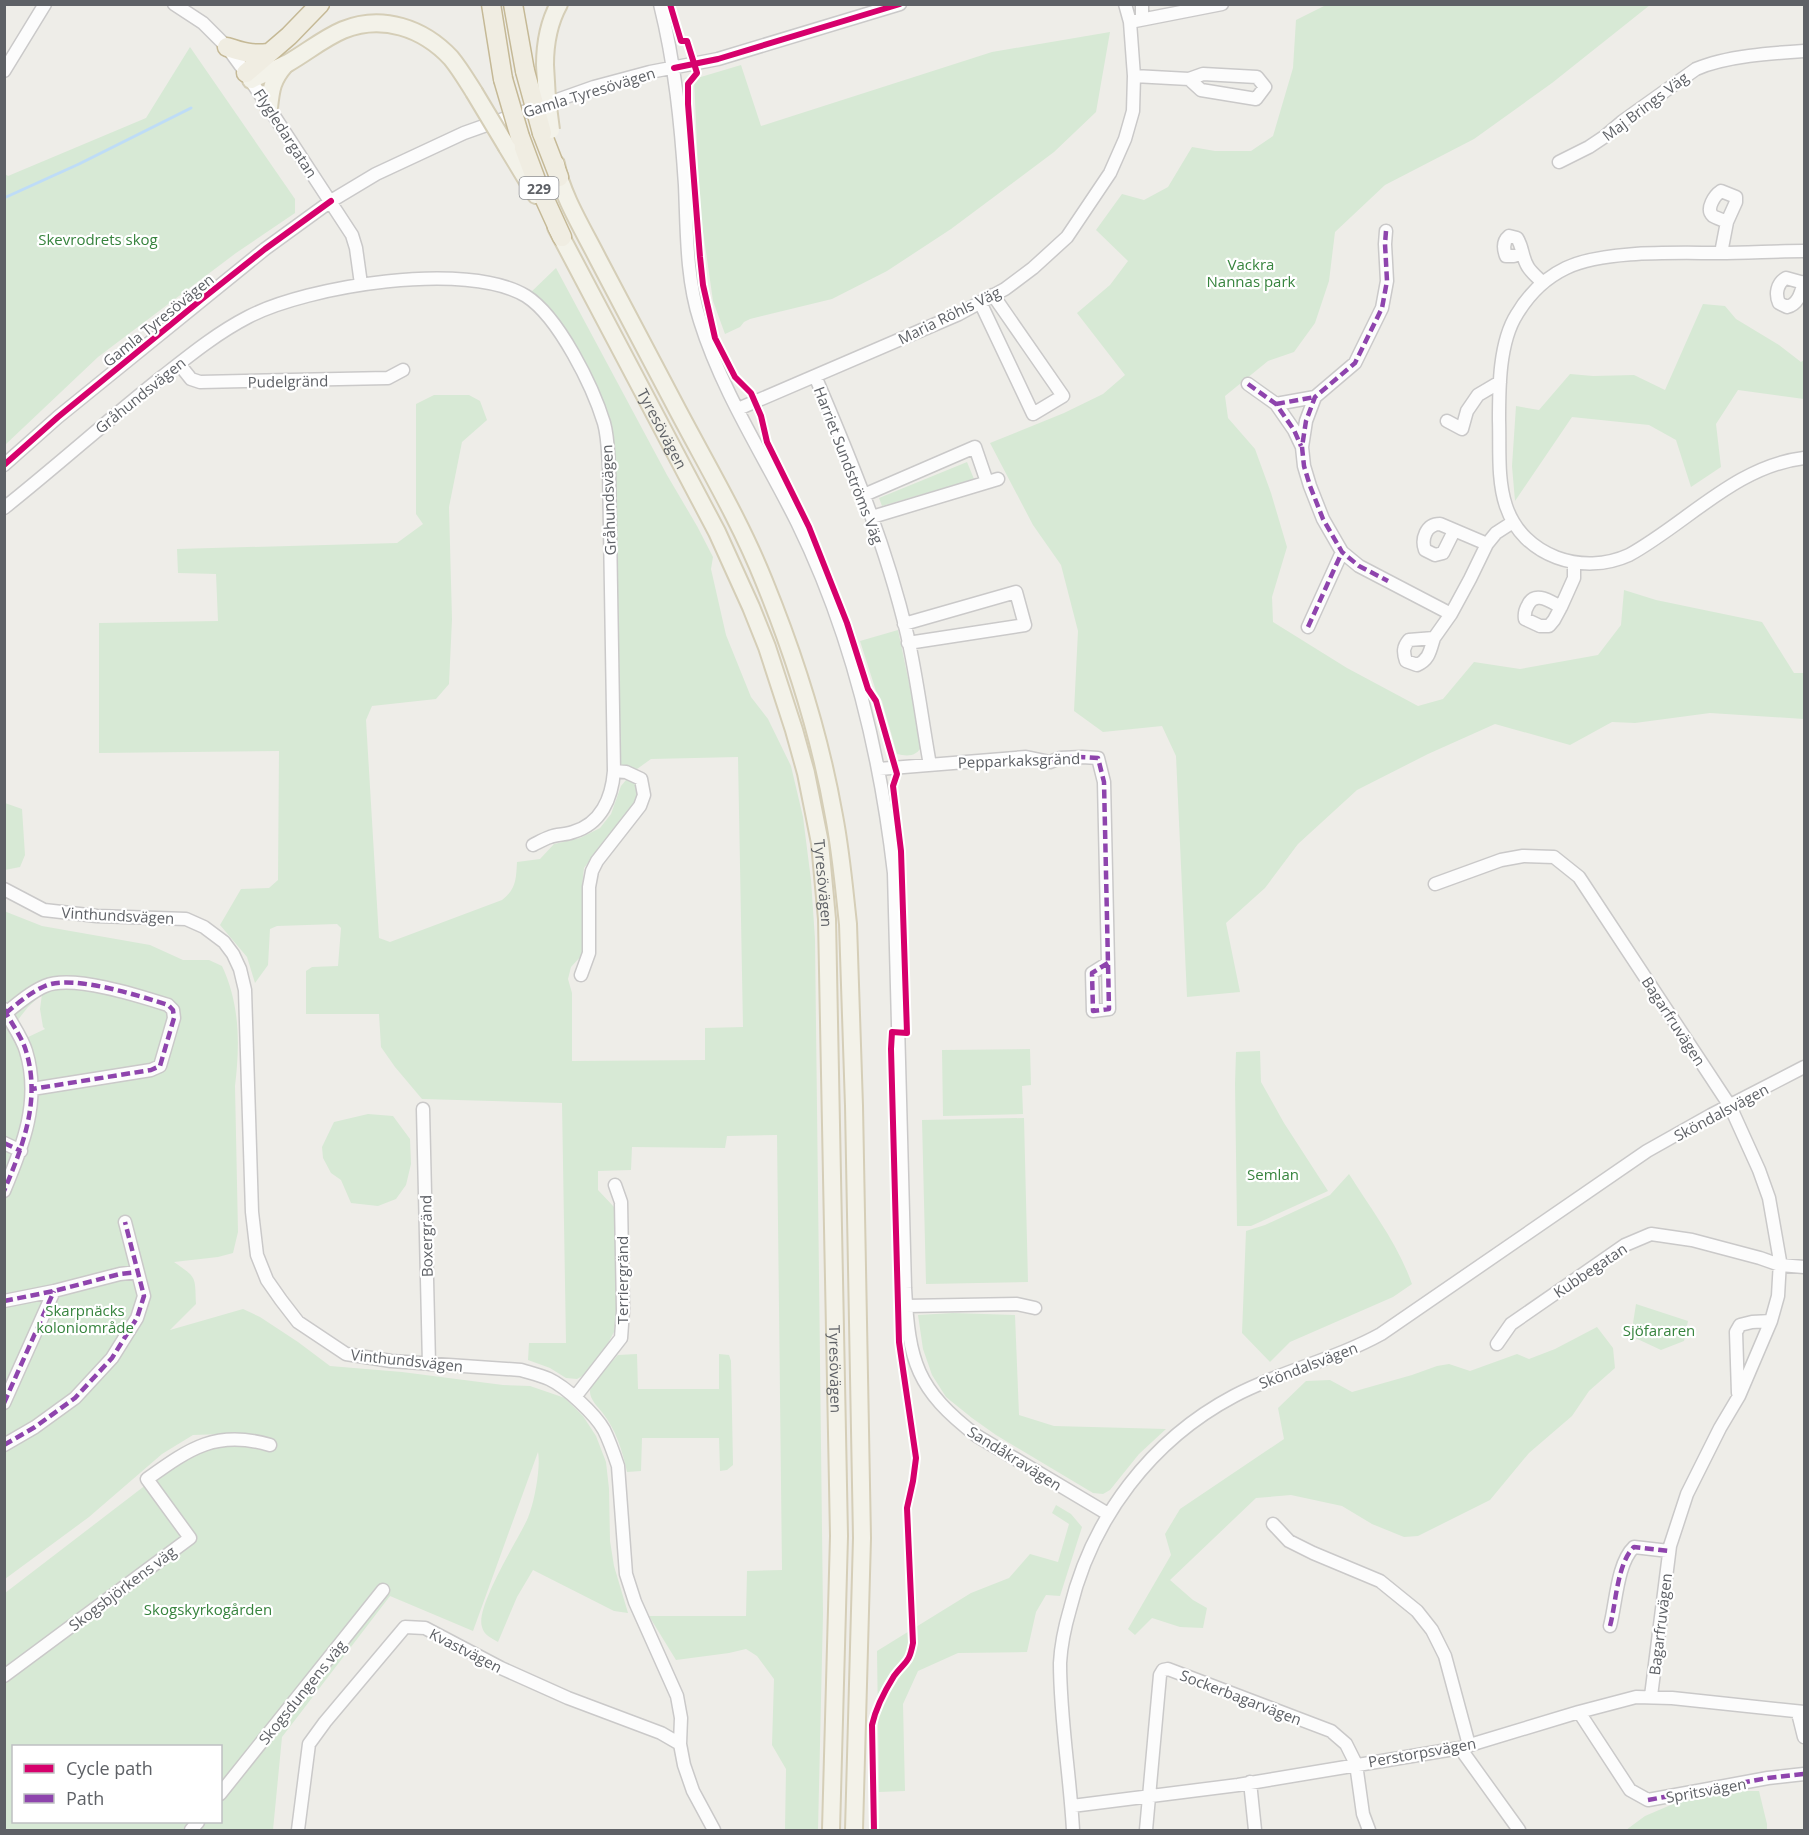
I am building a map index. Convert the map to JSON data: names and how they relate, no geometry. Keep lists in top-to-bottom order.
{
  "streets": {
    "highway": ["229", "Tyresövägen"],
    "street": [
      "Gamla Tyresövägen",
      "Maj Brings Väg",
      "Flygledargatan",
      "Maria Röhls Väg",
      "Pudelgränd",
      "Gråhundsvägen",
      "Harriet Sundströms Väg",
      "Pepparkaksgränd",
      "Vinthundsvägen",
      "Bagarfruvägen",
      "Sköndalsvägen",
      "Boxergränd",
      "Kubbegatan",
      "Terriergränd",
      "Sandåkravägen",
      "Skogsbjörkens väg",
      "Kvastvägen",
      "Skogsdungens väg",
      "Sockerbagarvägen",
      "Perstorpsvägen",
      "Spritsvägen"
    ]
  },
  "crossings": [
    ["Gamla Tyresövägen", "Flygledargatan"],
    ["Gamla Tyresövägen", "Sandåkravägen"],
    ["Flygledargatan", "Gråhundsvägen"],
    ["Maria Röhls Väg", "Harriet Sundströms Väg"],
    ["Maria Röhls Väg", "Sandåkravägen"],
    ["Pudelgränd", "Gråhundsvägen"],
    ["Harriet Sundströms Väg", "Pepparkaksgränd"],
    ["Pepparkaksgränd", "Sandåkravägen"],
    ["Vinthundsvägen", "Boxergränd"],
    ["Vinthundsvägen", "Terriergränd"],
    ["Vinthundsvägen", "Kvastvägen"],
    ["Bagarfruvägen", "Sköndalsvägen"],
    ["Bagarfruvägen", "Kubbegatan"],
    ["Bagarfruvägen", "Perstorpsvägen"],
    ["Sköndalsvägen", "Sandåkravägen"],
    ["Sköndalsvägen", "Perstorpsvägen"],
    ["Sockerbagarvägen", "Perstorpsvägen"],
    ["Perstorpsvägen", "Spritsvägen"]
  ],
  "parks": [
    "Skevrodrets skog",
    "Vackra Nannas park",
    "Semlan",
    "Skarpnäcks koloniområde",
    "Sjöfararen",
    "Skogskyrkogården"
  ],
  "legend": ["Cycle path", "Path"]
}
